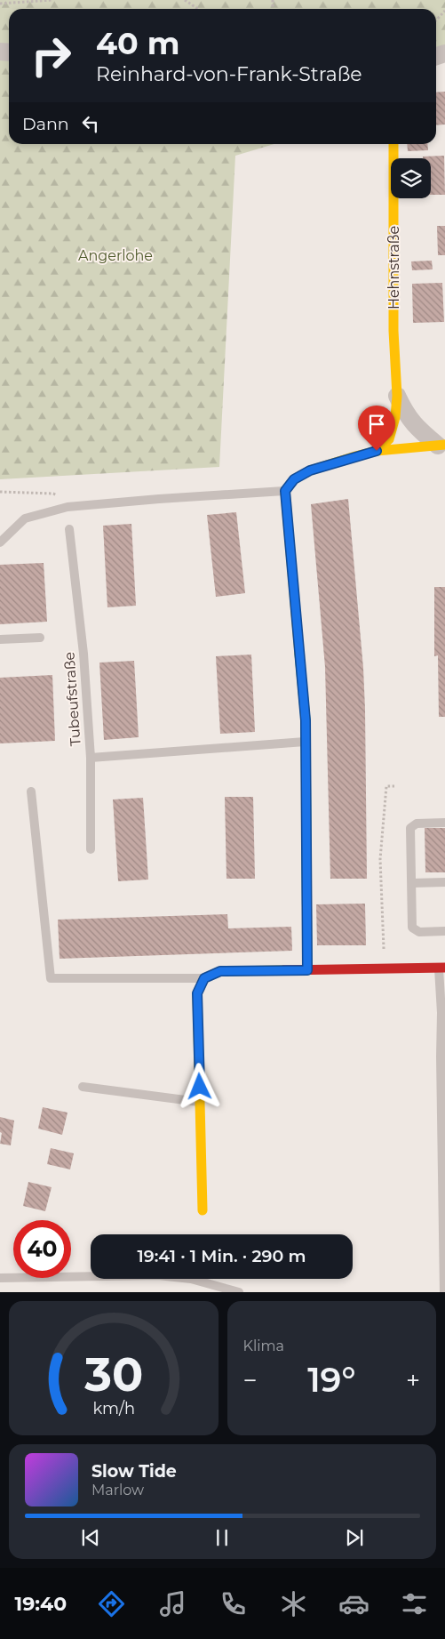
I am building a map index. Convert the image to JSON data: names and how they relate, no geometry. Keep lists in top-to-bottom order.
{
  "streets": {
    "street": ["Hehnstraße"],
    "lane": ["Tubeufstraße"]
  },
  "parks": ["Angerlohe"],
  "page": {
    "turn": ["40 m", "Reinhard-von-Frank-Straße"],
    "then": "Dann",
    "limit": "40",
    "trip": "19:41 · 1 Min. · 290 m",
    "tile": "Klima",
    "heat": ["−", "19°", "+"],
    "song": ["Slow Tide", "Marlow"],
    "tabs": "19:40",
    "gauge": ["30", "km/h"]
  }
}
